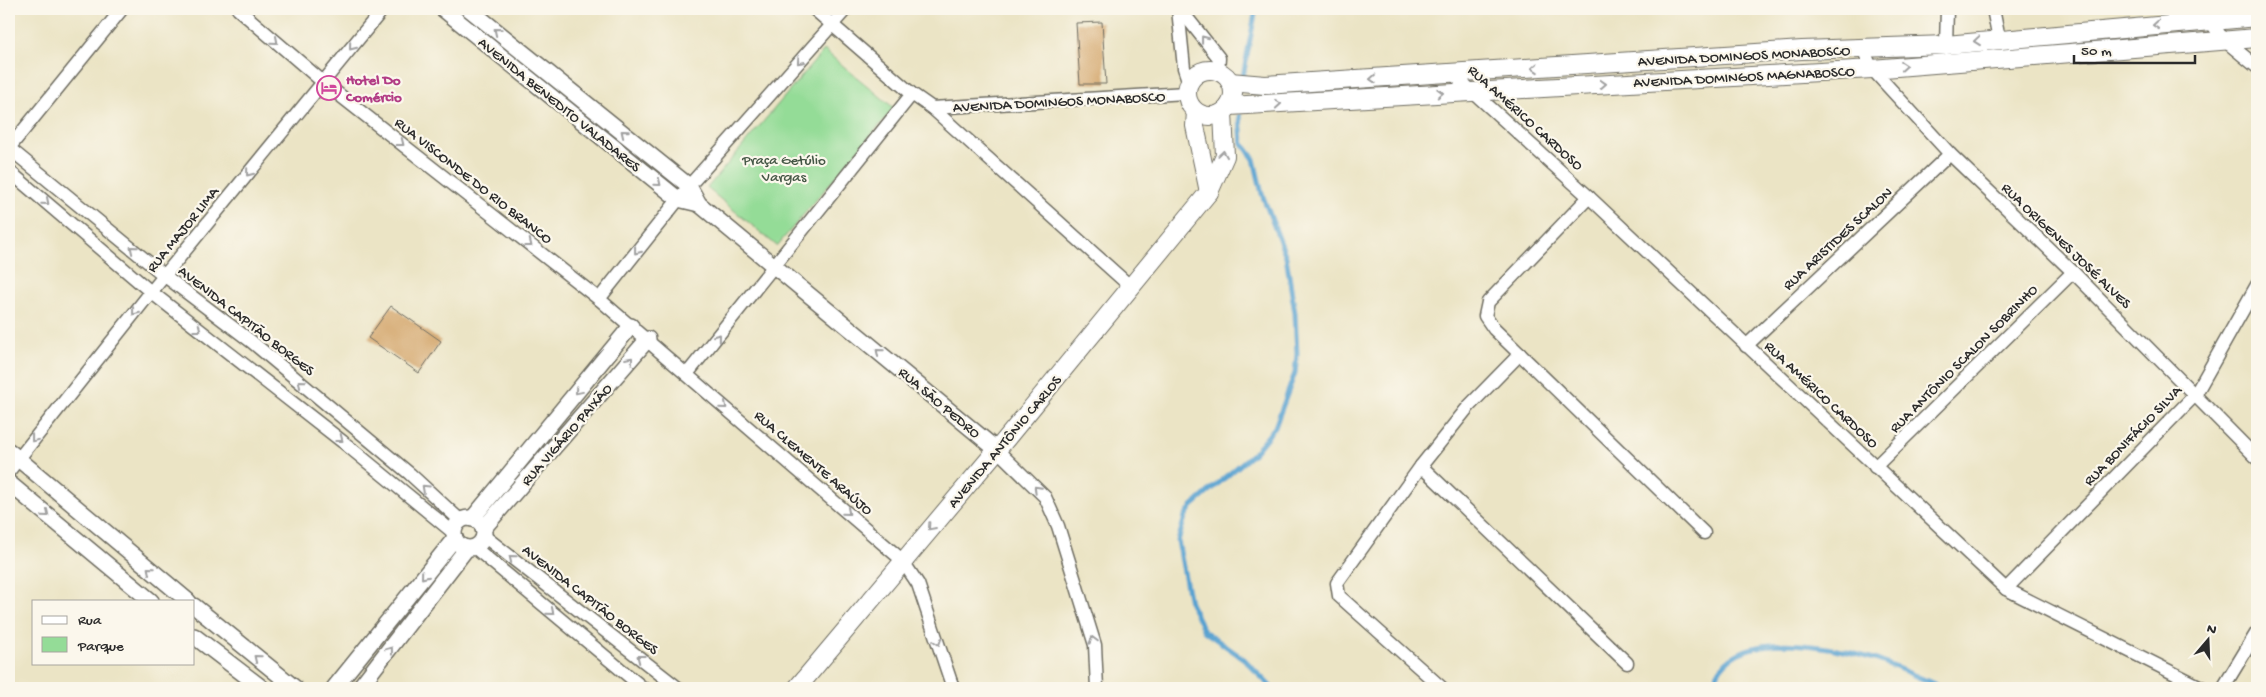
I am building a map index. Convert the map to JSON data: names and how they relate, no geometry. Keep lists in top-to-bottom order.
{
  "streets": {
    "main road": ["AVENIDA DOMINGOS MONABOSCO", "AVENIDA DOMINGOS MAGNABOSCO", "AVENIDA ANTÔNIO CARLOS"],
    "street": [
      "AVENIDA BENEDITO VALADARES",
      "RUA AMÉRICO CARDOSO",
      "RUA VISCONDE DO RIO BRANCO",
      "RUA MAJOR LIMA",
      "RUA ARISTIDES SCALON",
      "RUA ORIGENES JOSÉ ALVES",
      "AVENIDA CAPITÃO BORGES",
      "RUA ANTÔNIO SCALON SOBRINHO",
      "RUA SÃO PEDRO",
      "RUA VIGÁRIO PAIXÃO",
      "RUA BONIFÁCIO SILVA",
      "RUA CLEMENTE ARAÚJO"
    ]
  },
  "crossings": [
    ["AVENIDA DOMINGOS MONABOSCO", "AVENIDA DOMINGOS MAGNABOSCO"],
    ["AVENIDA DOMINGOS MONABOSCO", "RUA AMÉRICO CARDOSO"],
    ["AVENIDA DOMINGOS MONABOSCO", "RUA ORIGENES JOSÉ ALVES"],
    ["AVENIDA DOMINGOS MONABOSCO", "AVENIDA ANTÔNIO CARLOS"],
    ["AVENIDA DOMINGOS MAGNABOSCO", "RUA AMÉRICO CARDOSO"],
    ["AVENIDA DOMINGOS MAGNABOSCO", "RUA ORIGENES JOSÉ ALVES"],
    ["AVENIDA DOMINGOS MAGNABOSCO", "AVENIDA ANTÔNIO CARLOS"],
    ["AVENIDA BENEDITO VALADARES", "RUA SÃO PEDRO"],
    ["RUA AMÉRICO CARDOSO", "RUA ARISTIDES SCALON"],
    ["RUA AMÉRICO CARDOSO", "RUA ANTÔNIO SCALON SOBRINHO"],
    ["RUA AMÉRICO CARDOSO", "RUA BONIFÁCIO SILVA"],
    ["RUA VISCONDE DO RIO BRANCO", "RUA MAJOR LIMA"],
    ["RUA VISCONDE DO RIO BRANCO", "RUA CLEMENTE ARAÚJO"],
    ["RUA MAJOR LIMA", "AVENIDA CAPITÃO BORGES"],
    ["RUA ARISTIDES SCALON", "RUA ORIGENES JOSÉ ALVES"],
    ["RUA ORIGENES JOSÉ ALVES", "RUA ANTÔNIO SCALON SOBRINHO"],
    ["RUA ORIGENES JOSÉ ALVES", "RUA BONIFÁCIO SILVA"],
    ["AVENIDA CAPITÃO BORGES", "RUA VIGÁRIO PAIXÃO"],
    ["RUA SÃO PEDRO", "AVENIDA ANTÔNIO CARLOS"],
    ["RUA VIGÁRIO PAIXÃO", "RUA CLEMENTE ARAÚJO"],
    ["AVENIDA ANTÔNIO CARLOS", "RUA CLEMENTE ARAÚJO"]
  ],
  "one_way": [
    "AVENIDA DOMINGOS MONABOSCO",
    "AVENIDA DOMINGOS MAGNABOSCO",
    "RUA VISCONDE DO RIO BRANCO",
    "RUA MAJOR LIMA",
    "RUA SÃO PEDRO",
    "RUA CLEMENTE ARAÚJO"
  ],
  "parks": ["Praça Getúlio Vargas"],
  "places": {
    "hotel": ["Hotel Do Comércio"]
  },
  "legend": ["Rua", "Parque"],
  "scale_bar": "50 m",
  "north": "top"
}
